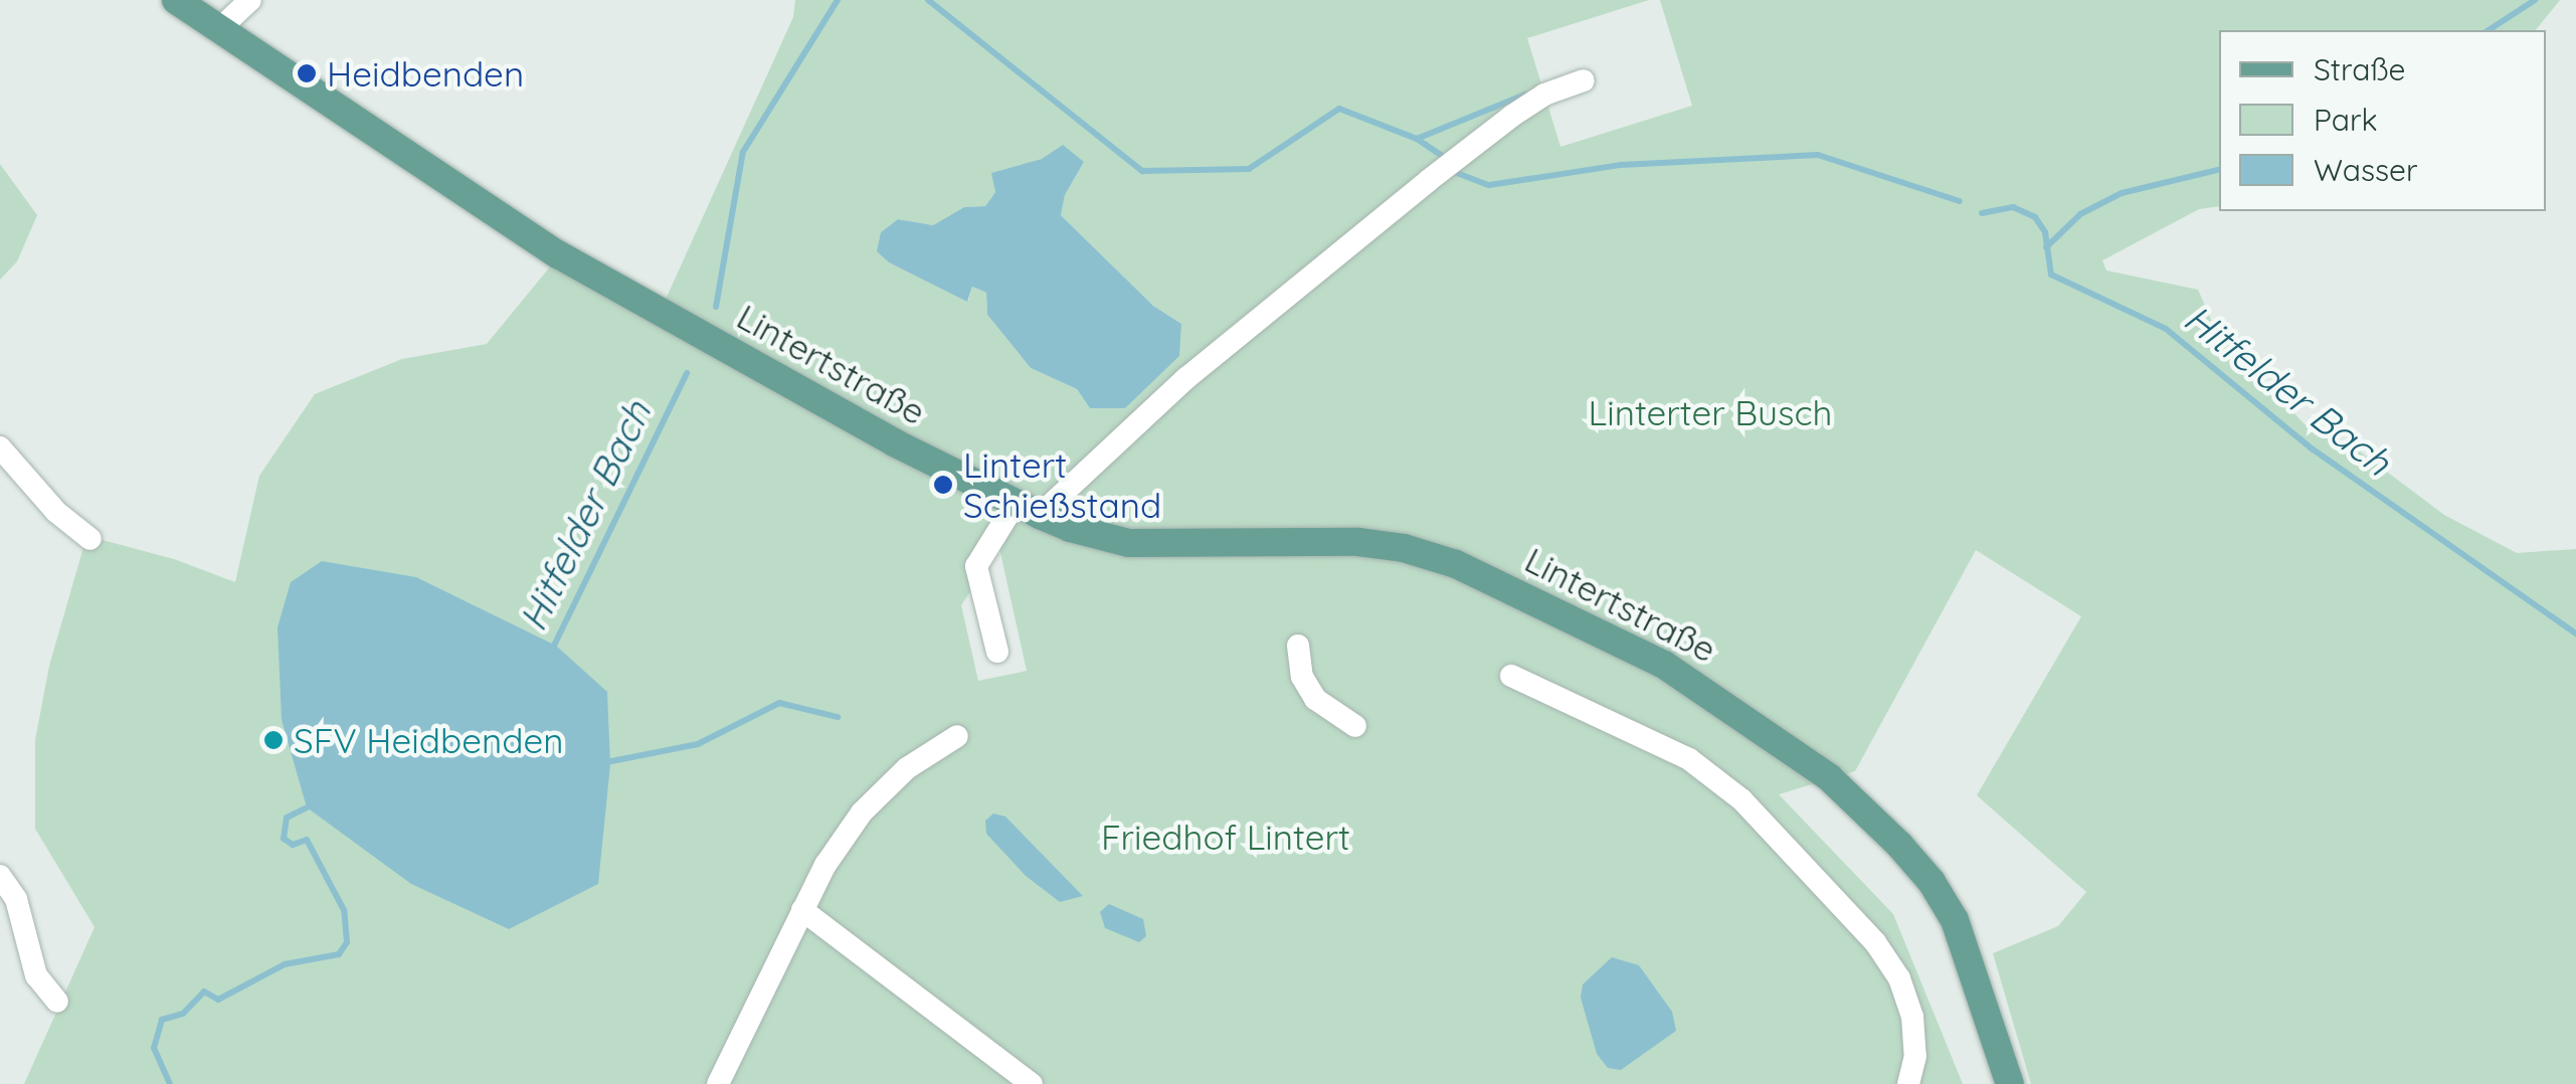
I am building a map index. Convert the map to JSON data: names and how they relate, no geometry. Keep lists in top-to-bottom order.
{
  "streets": {
    "main road": ["Lintertstraße"]
  },
  "water": ["Hitfelder Bach"],
  "parks": ["Linterter Busch", "Friedhof Lintert"],
  "places": ["Heidbenden", "Lintert Schießstand", "SFV Heidbenden"],
  "legend": ["Straße", "Park", "Wasser"]
}
